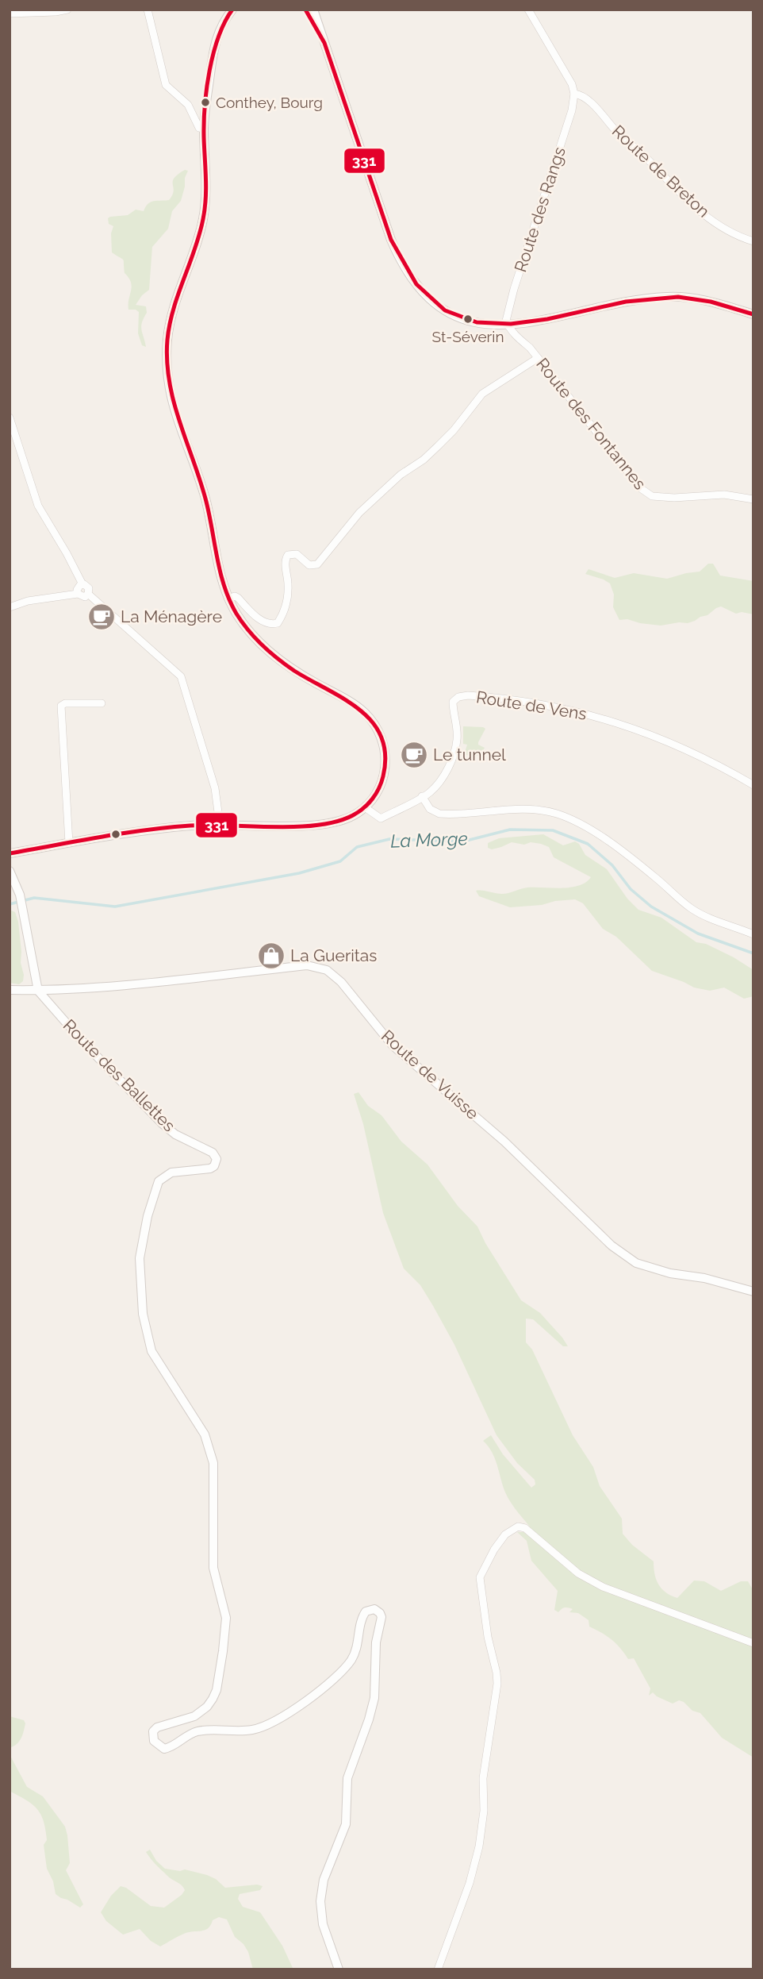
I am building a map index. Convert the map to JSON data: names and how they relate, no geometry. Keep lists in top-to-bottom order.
{
  "streets": {
    "street": [
      "Route de Breton",
      "Route des Rangs",
      "Route des Fontannes",
      "Route de Vens",
      "Route de Vuisse",
      "Route des Ballettes"
    ]
  },
  "crossings": [
    ["Route de Breton", "Route des Rangs"],
    ["Route des Rangs", "Route des Fontannes"],
    ["Route de Vuisse", "Route des Ballettes"]
  ],
  "water": ["La Morge"],
  "places": {
    "other": ["Conthey, Bourg", "St-Séverin"],
    "cafe": ["La Ménagère", "Le tunnel"],
    "shop": ["La Gueritas"]
  },
  "lines": ["transit line 331"]
}
